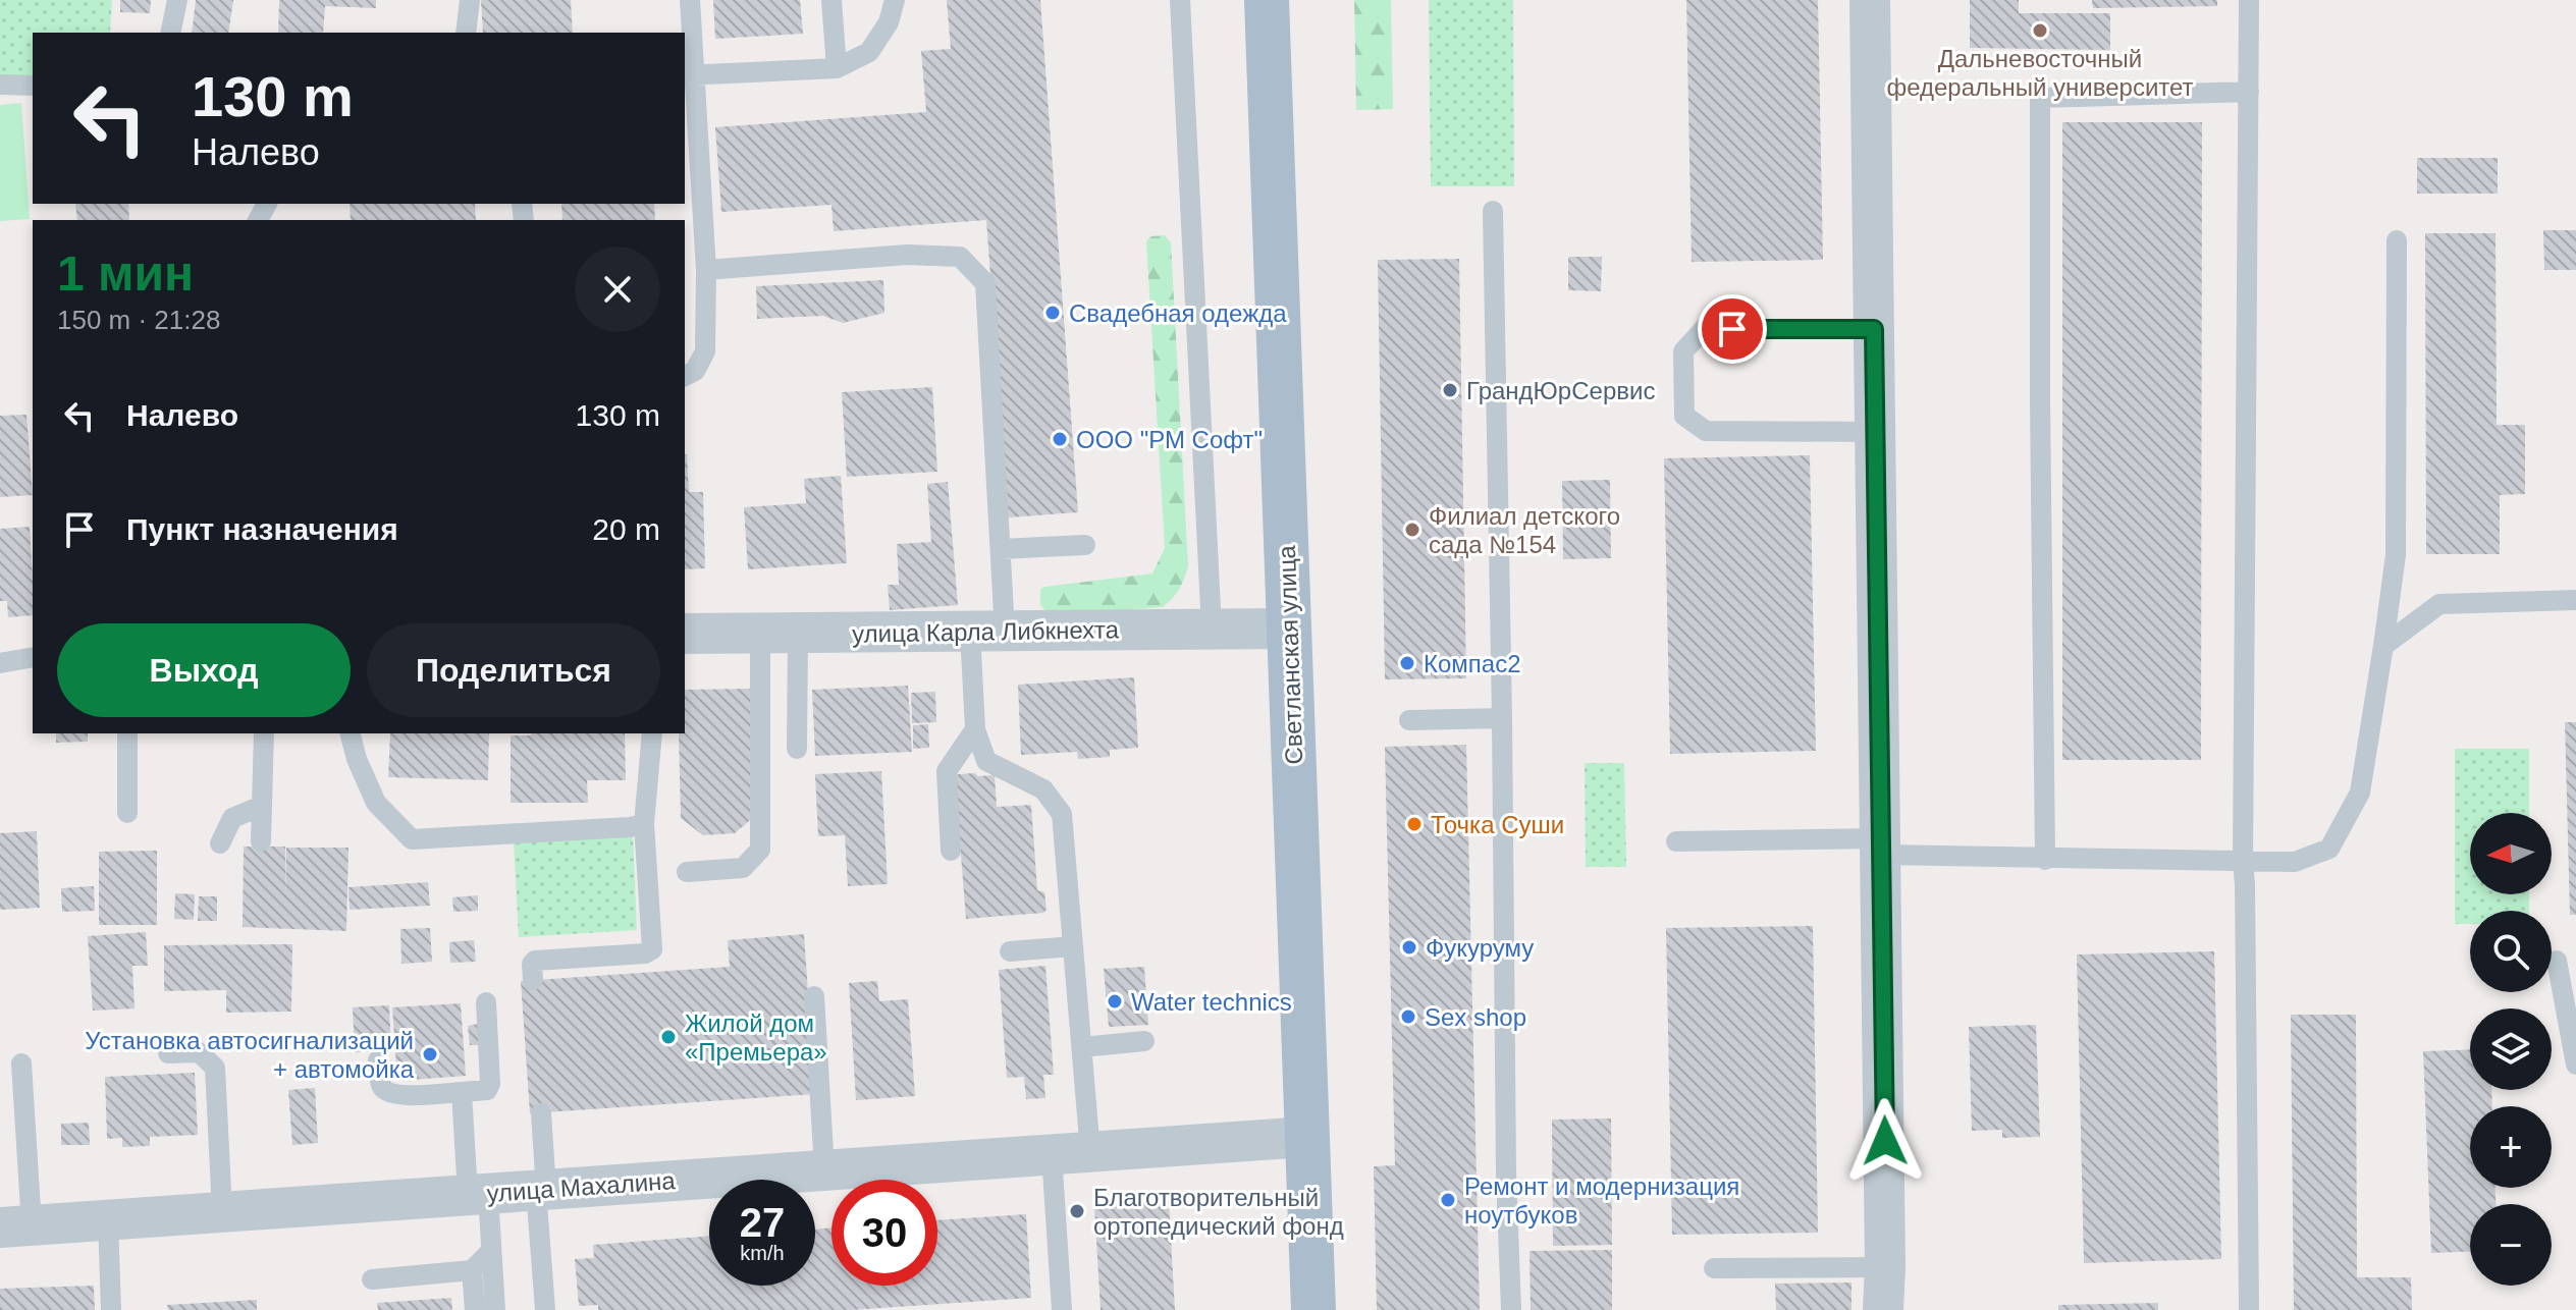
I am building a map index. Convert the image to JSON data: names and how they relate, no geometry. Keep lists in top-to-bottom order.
{
  "streets": {
    "main road": ["Светланская улица"],
    "street": ["улица Карла Либкнехта", "улица Махалина"]
  },
  "crossings": [
    ["улица Карла Либкнехта", "Светланская улица"],
    ["Светланская улица", "улица Махалина"]
  ],
  "places": [
    "Дальневосточный федеральный университет",
    "Свадебная одежда",
    "ГрандЮрСервис",
    "ООО \"РМ Софт\"",
    "Филиал детского сада №154",
    "Компас2",
    "Точка Суши",
    "Фукуруму",
    "Water technics",
    "Sex shop",
    "Жилой дом «Премьера»",
    "Установка автосигнализаций + автомойка",
    "Ремонт и модернизация ноутбуков",
    "Благотворительный ортопедический фонд"
  ],
  "north": "left",
  "page": {
    "turn": ["130 m", "Налево"],
    "heading": ["1 мин", "150 m · 21:28"],
    "list": [
      {
        "name": "Налево",
        "value": "130 m"
      },
      {
        "name": "Пункт назначения",
        "value": "20 m"
      }
    ],
    "buttons": ["Выход", "Поделиться"],
    "map_buttons": ["+", "−"],
    "speed": "27 km/h",
    "limit": "30"
  }
}
